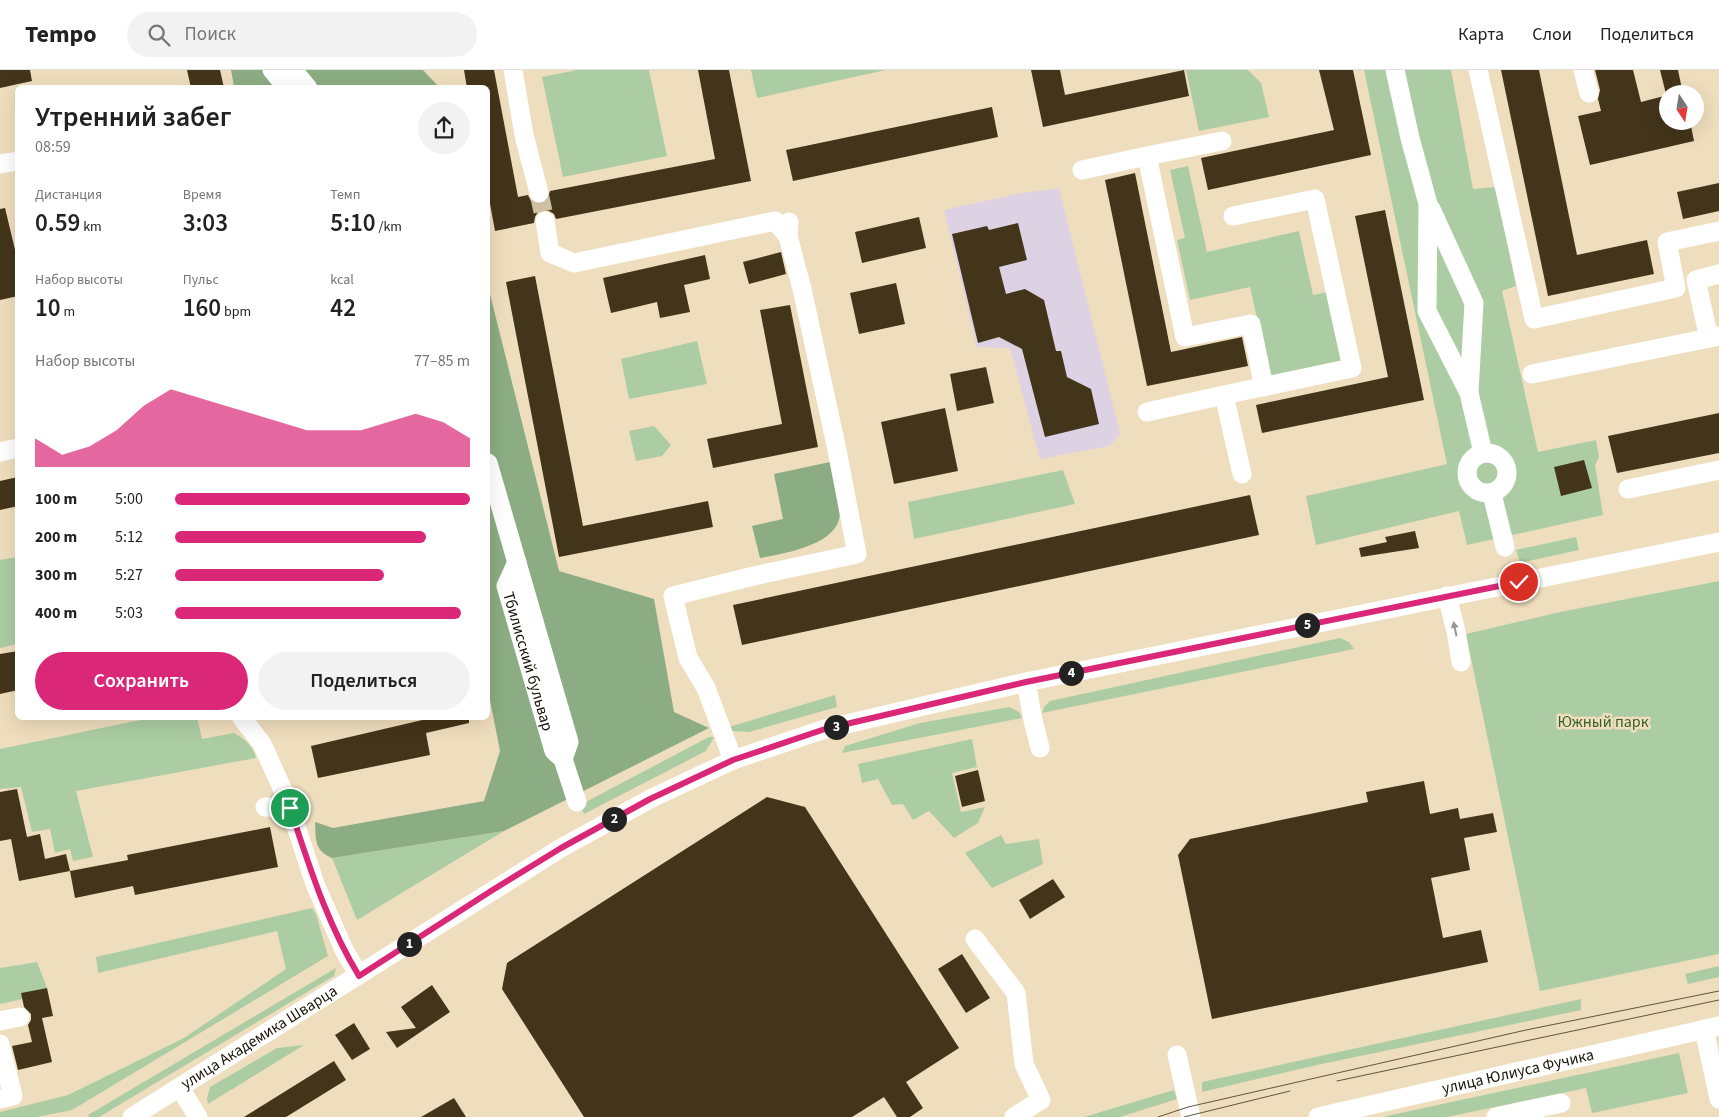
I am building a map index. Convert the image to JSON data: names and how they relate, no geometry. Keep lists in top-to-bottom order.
{
  "streets": {
    "street": ["Тбилисский бульвар", "улица Академика Шварца", "улица Юлиуса Фучика"]
  },
  "parks": ["Южный парк"],
  "north": "bottom",
  "page": {
    "header": "Tempo",
    "search": "Поиск",
    "nav": ["Карта", "Слои", "Поделиться"],
    "heading": ["Утренний забег", "08:59"],
    "stats": [
      ["Дистанция", "0.59 km"],
      ["Время", "3:03"],
      ["Темп", "5:10 /km"],
      ["Набор высоты", "10 m"],
      ["Пульс", "160 bpm"],
      ["kcal", "42"]
    ],
    "chart": ["Набор высоты", "77–85 m"],
    "list": [
      {
        "name": "100 m",
        "note": "5:00"
      },
      {
        "name": "200 m",
        "note": "5:12"
      },
      {
        "name": "300 m",
        "note": "5:27"
      },
      {
        "name": "400 m",
        "note": "5:03"
      }
    ],
    "pins": [
      "5",
      "4",
      "3",
      "2",
      "1"
    ],
    "buttons": ["Сохранить", "Поделиться"]
  }
}
